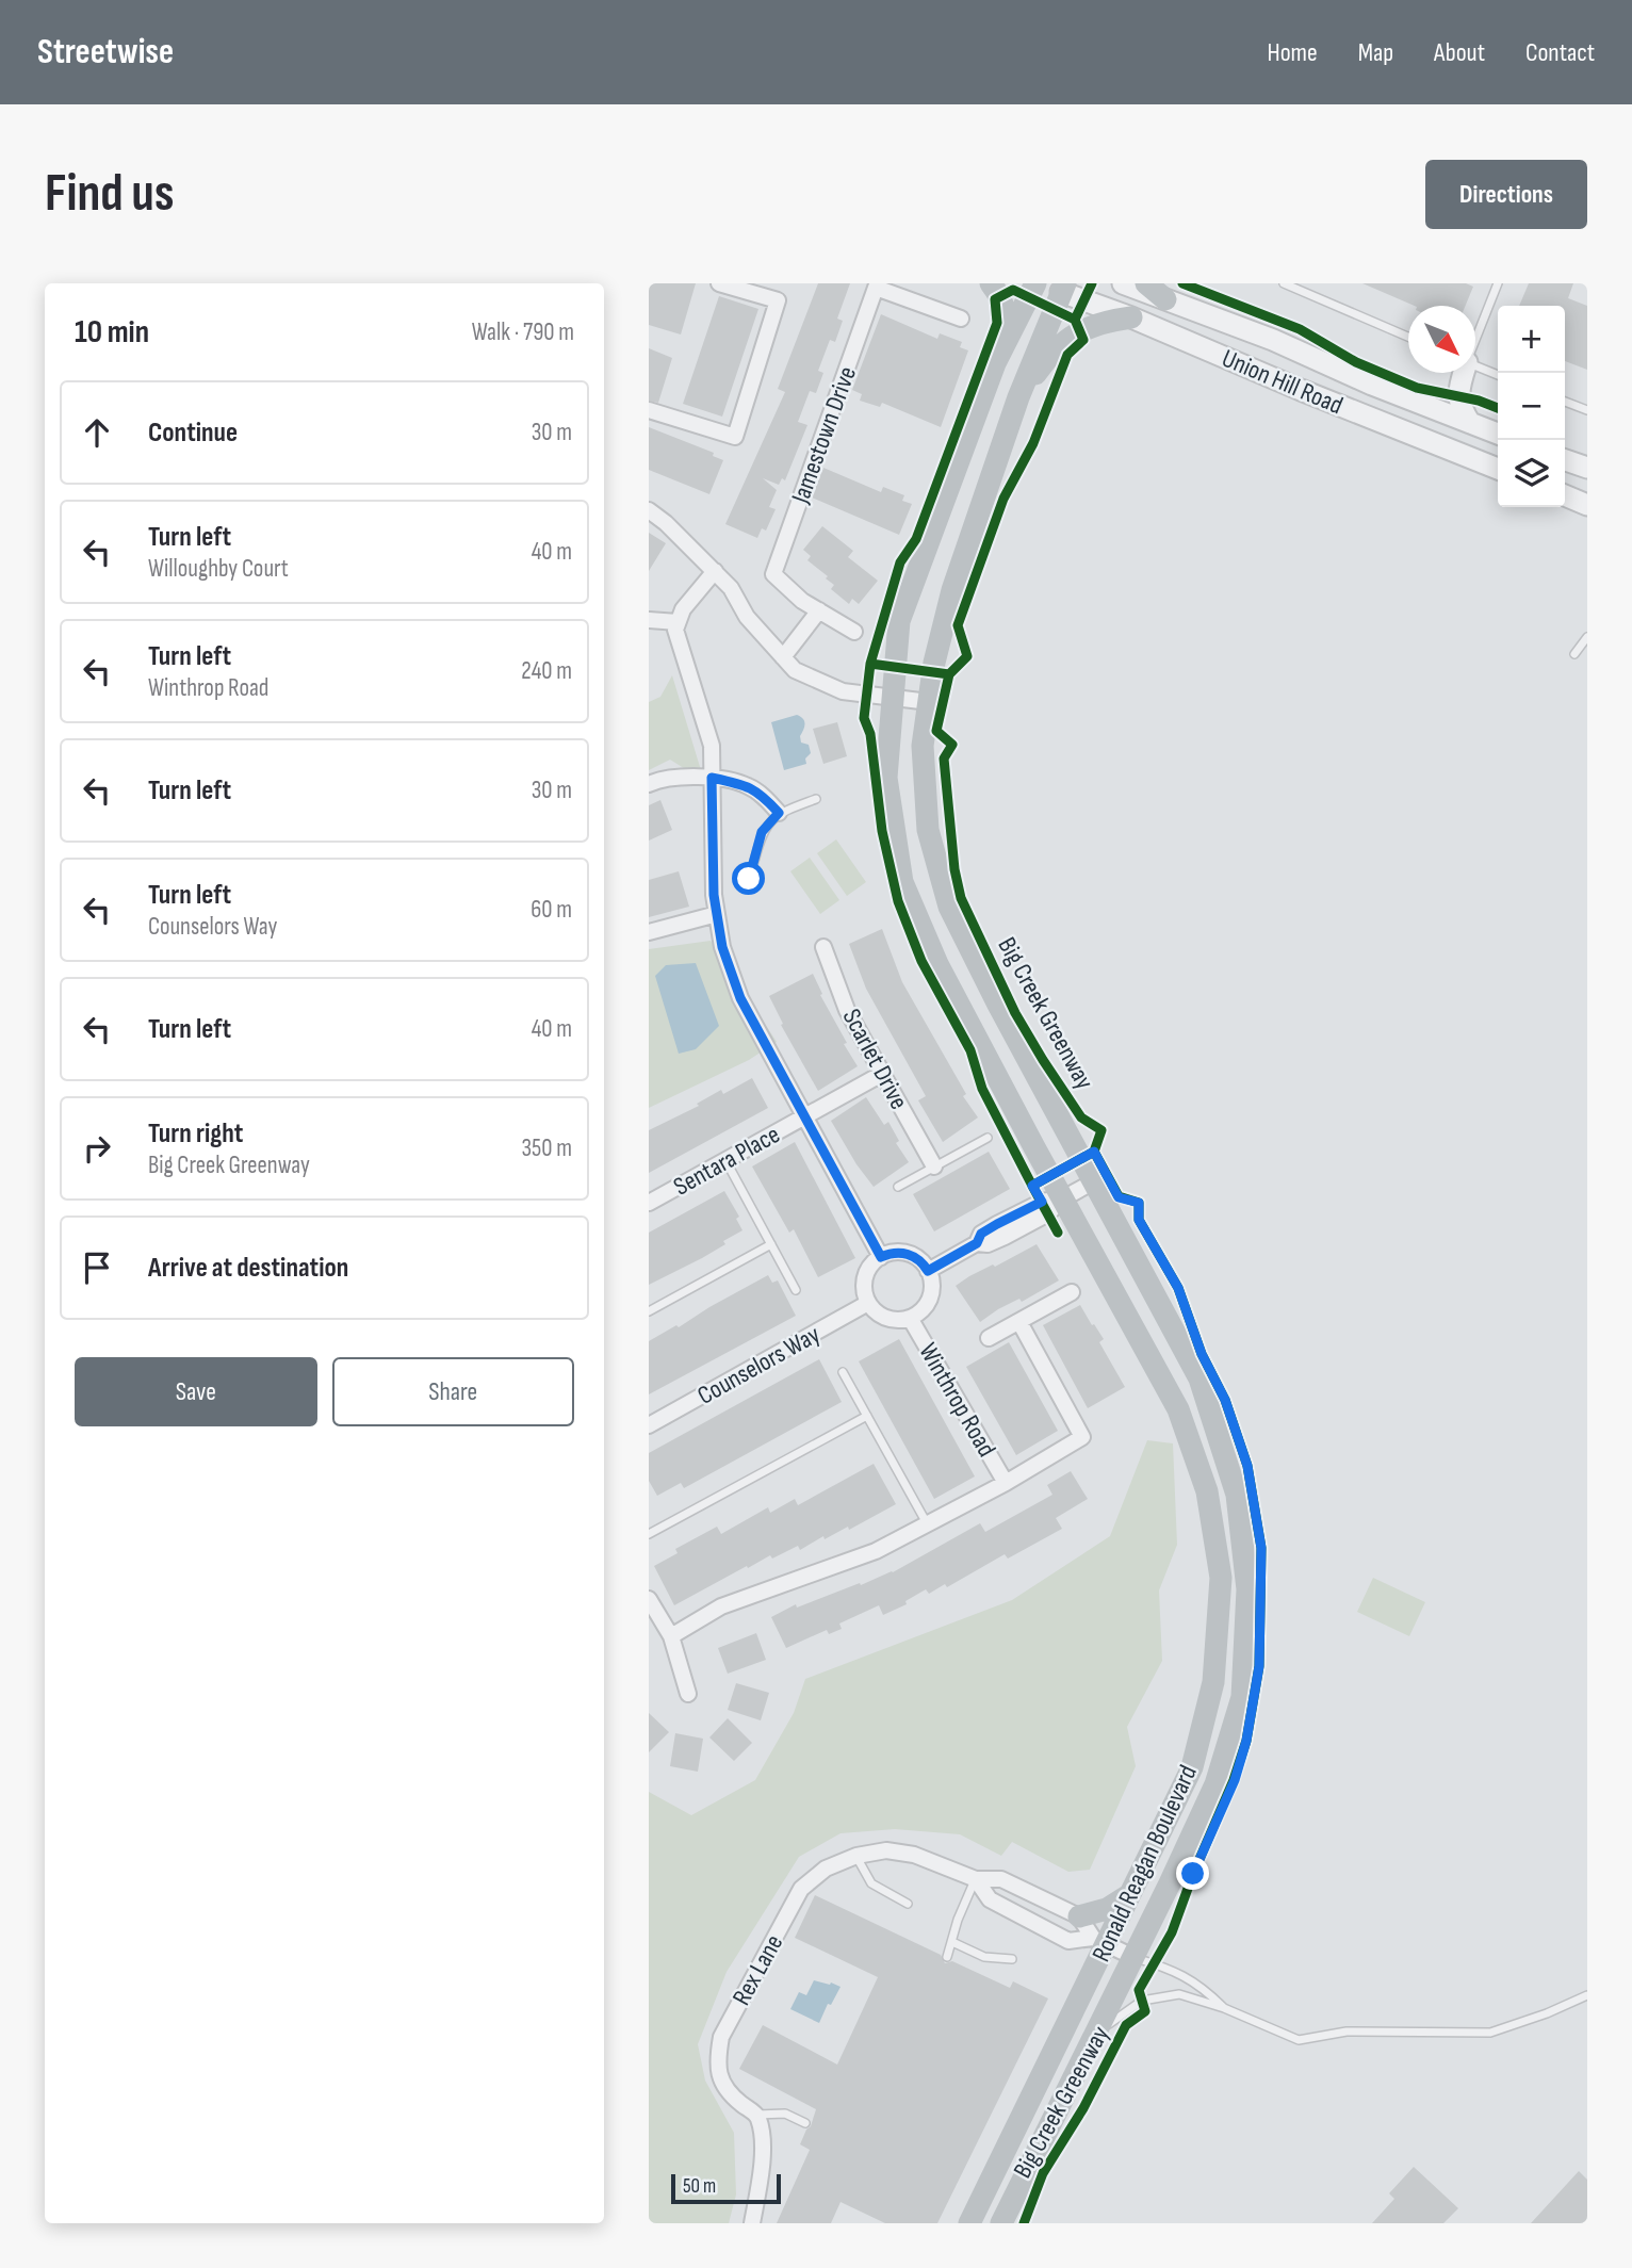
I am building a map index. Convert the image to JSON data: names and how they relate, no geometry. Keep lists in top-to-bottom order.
{
  "streets": {
    "main road": ["Ronald Reagan Boulevard"],
    "street": [
      "Union Hill Road",
      "Jamestown Drive",
      "Scarlet Drive",
      "Sentara Place",
      "Counselors Way",
      "Winthrop Road",
      "Rex Lane"
    ],
    "cycle path": ["Big Creek Greenway"]
  },
  "crossings": [
    ["Union Hill Road", "Ronald Reagan Boulevard"],
    ["Scarlet Drive", "Sentara Place"],
    ["Counselors Way", "Winthrop Road"],
    ["Ronald Reagan Boulevard", "Rex Lane"]
  ],
  "scale_bar": "50 m",
  "north": "bottom right",
  "page": {
    "header": "Streetwise",
    "nav": [
      "Home",
      "Map",
      "About",
      "Contact"
    ],
    "buttons": [
      "Directions",
      ["Save", "Share"]
    ],
    "title": "Find us",
    "heading": ["10 min", "Walk · 790 m"],
    "map_buttons": ["+", "−"],
    "list": [
      ["Continue", "30 m"],
      ["Turn left", "Willoughby Court", "40 m"],
      ["Turn left", "Winthrop Road", "240 m"],
      ["Turn left", "30 m"],
      ["Turn left", "Counselors Way", "60 m"],
      ["Turn left", "40 m"],
      ["Turn right", "Big Creek Greenway", "350 m"],
      "Arrive at destination"
    ],
    "scale": "50 m"
  }
}
